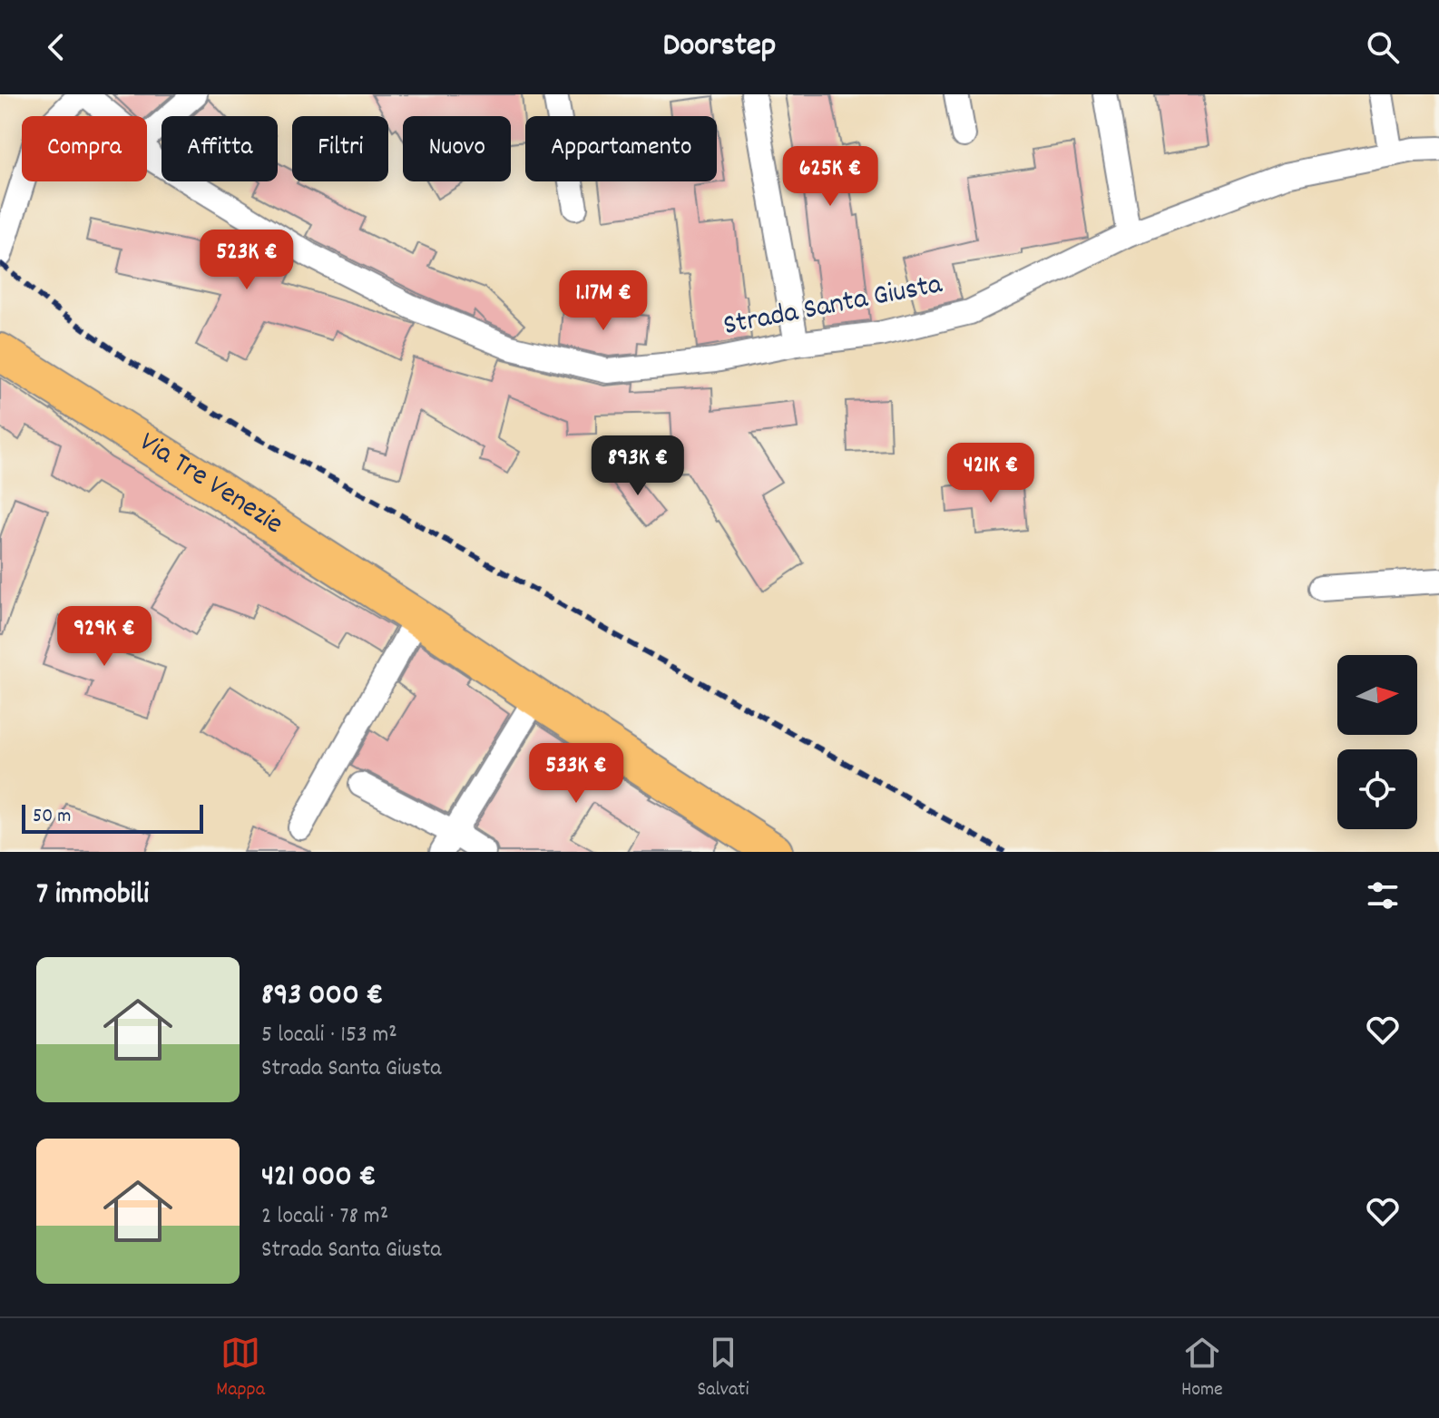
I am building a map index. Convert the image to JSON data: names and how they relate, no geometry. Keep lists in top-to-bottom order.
{
  "streets": {
    "main road": ["Via Tre Venezie"],
    "street": ["Strada Santa Giusta"]
  },
  "scale_bar": "50 m",
  "north": "right",
  "page": {
    "header": "Doorstep",
    "chip": [
      "Compra",
      "Affitta",
      "Filtri",
      "Nuovo",
      "Appartamento"
    ],
    "price": [
      "625K €",
      "523K €",
      "1.17M €",
      "893K €",
      "421K €",
      "929K €",
      "533K €"
    ],
    "scale": "50 m",
    "heading": "7 immobili",
    "list": [
      {
        "name": "893 000 €",
        "note": "5 locali · 153 m² · Strada Santa Giusta"
      },
      {
        "name": "421 000 €",
        "note": "2 locali · 78 m² · Strada Santa Giusta"
      }
    ],
    "tabs": ["Mappa", "Salvati", "Home"]
  }
}
